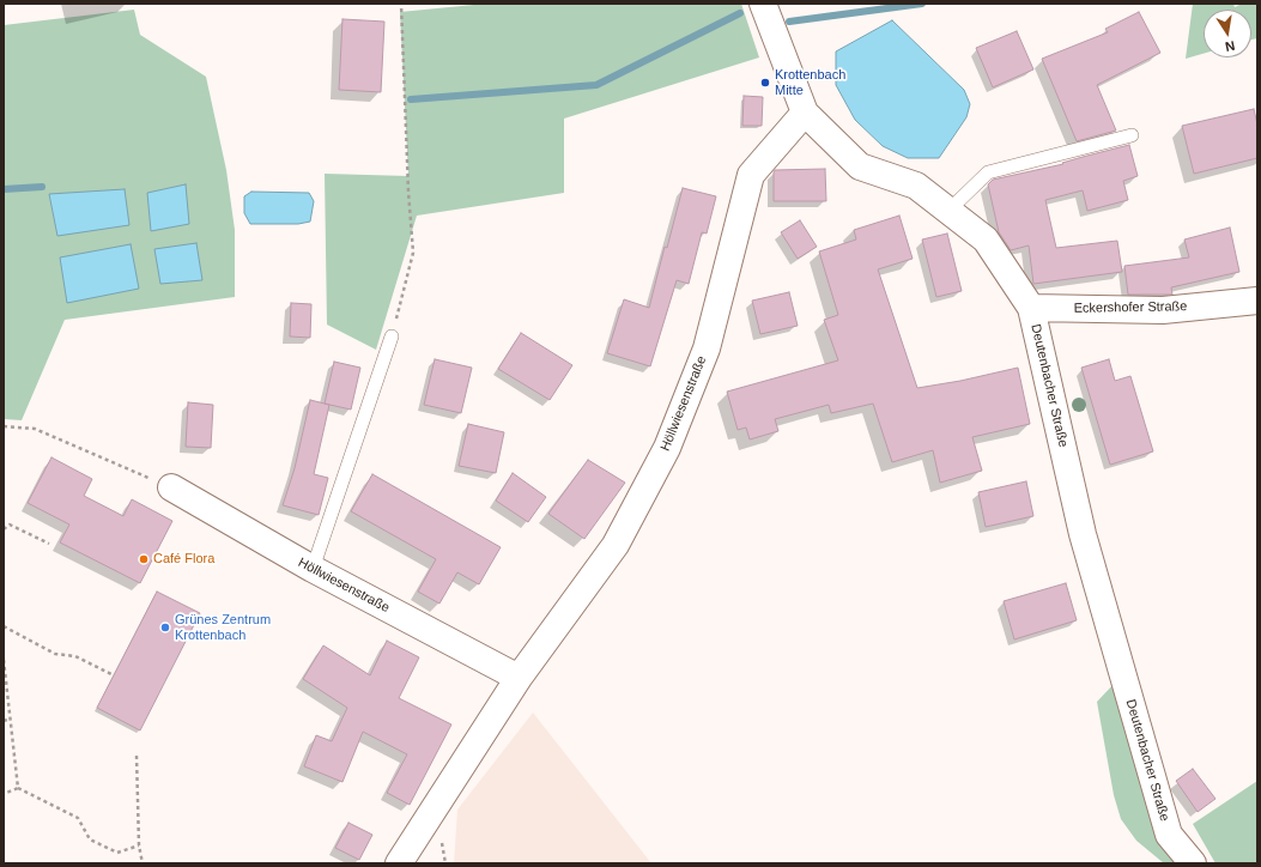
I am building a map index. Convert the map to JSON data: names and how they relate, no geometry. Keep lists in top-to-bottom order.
{
  "streets": {
    "street": ["Eckershofer Straße", "Deutenbacher Straße", "Höllwiesenstraße"]
  },
  "crossings": [
    ["Eckershofer Straße", "Deutenbacher Straße"],
    ["Deutenbacher Straße", "Höllwiesenstraße"]
  ],
  "places": ["Krottenbach Mitte", "Café Flora", "Grünes Zentrum Krottenbach"],
  "north": "bottom"
}
